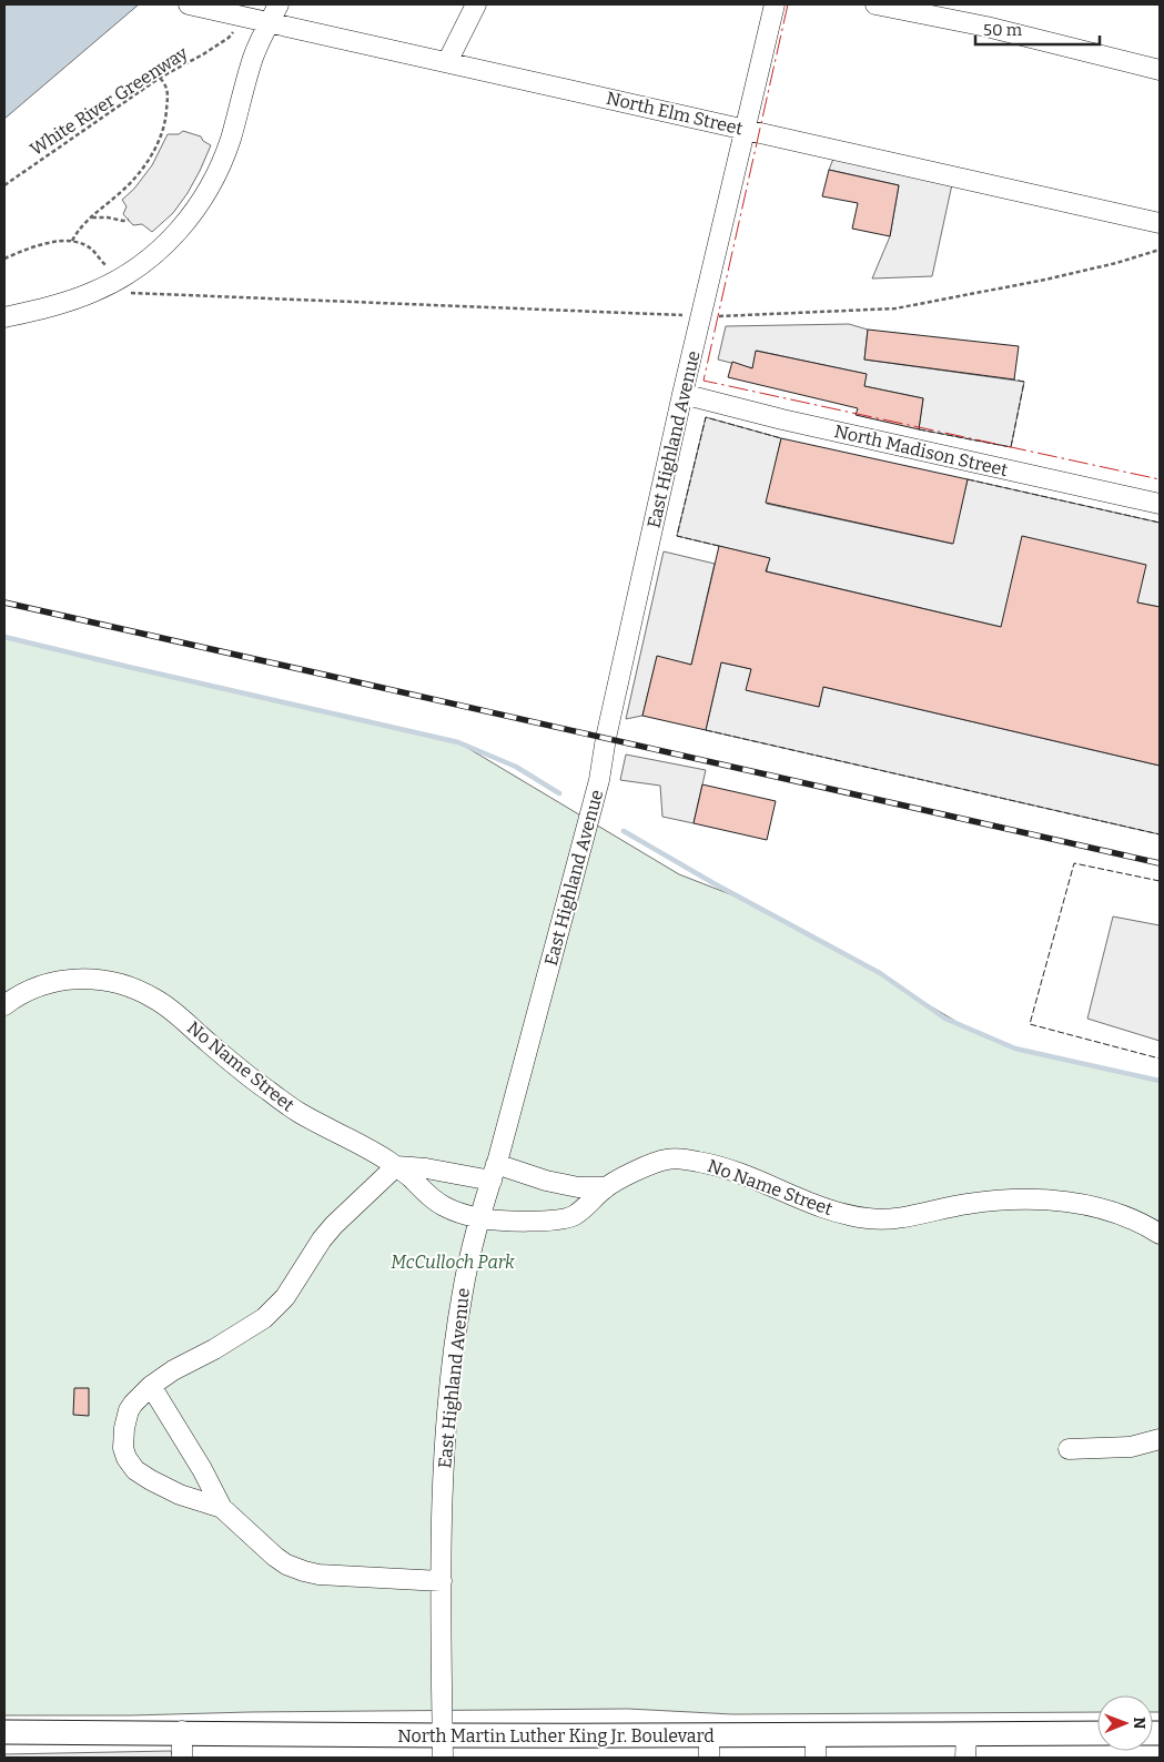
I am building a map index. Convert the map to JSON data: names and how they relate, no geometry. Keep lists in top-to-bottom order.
{
  "streets": {
    "main road": ["North Martin Luther King Jr. Boulevard"],
    "street": [
      "North Elm Street",
      "East Highland Avenue",
      "North Madison Street",
      "No Name Street"
    ],
    "path": ["White River Greenway"]
  },
  "crossings": [
    ["North Elm Street", "East Highland Avenue"],
    ["East Highland Avenue", "North Madison Street"],
    ["East Highland Avenue", "No Name Street"],
    ["East Highland Avenue", "North Martin Luther King Jr. Boulevard"]
  ],
  "parks": ["McCulloch Park"],
  "scale_bar": "50 m",
  "north": "right"
}
